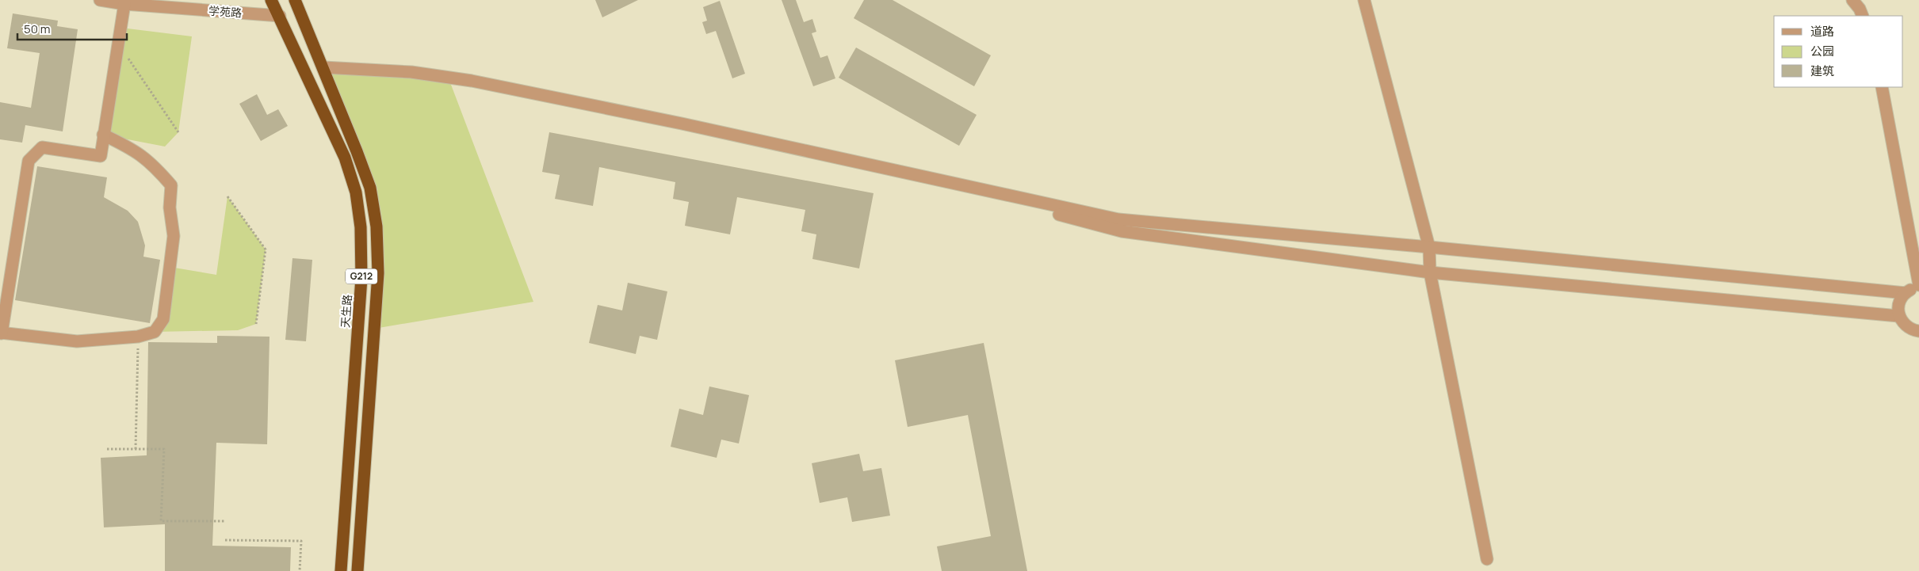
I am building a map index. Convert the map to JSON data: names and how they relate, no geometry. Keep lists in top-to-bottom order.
{
  "streets": {
    "highway": ["G212", "天生路"],
    "street": ["学苑路"]
  },
  "crossings": [
    ["学苑路", "天生路"]
  ],
  "legend": ["道路", "公园", "建筑"],
  "scale_bar": "50 m"
}
